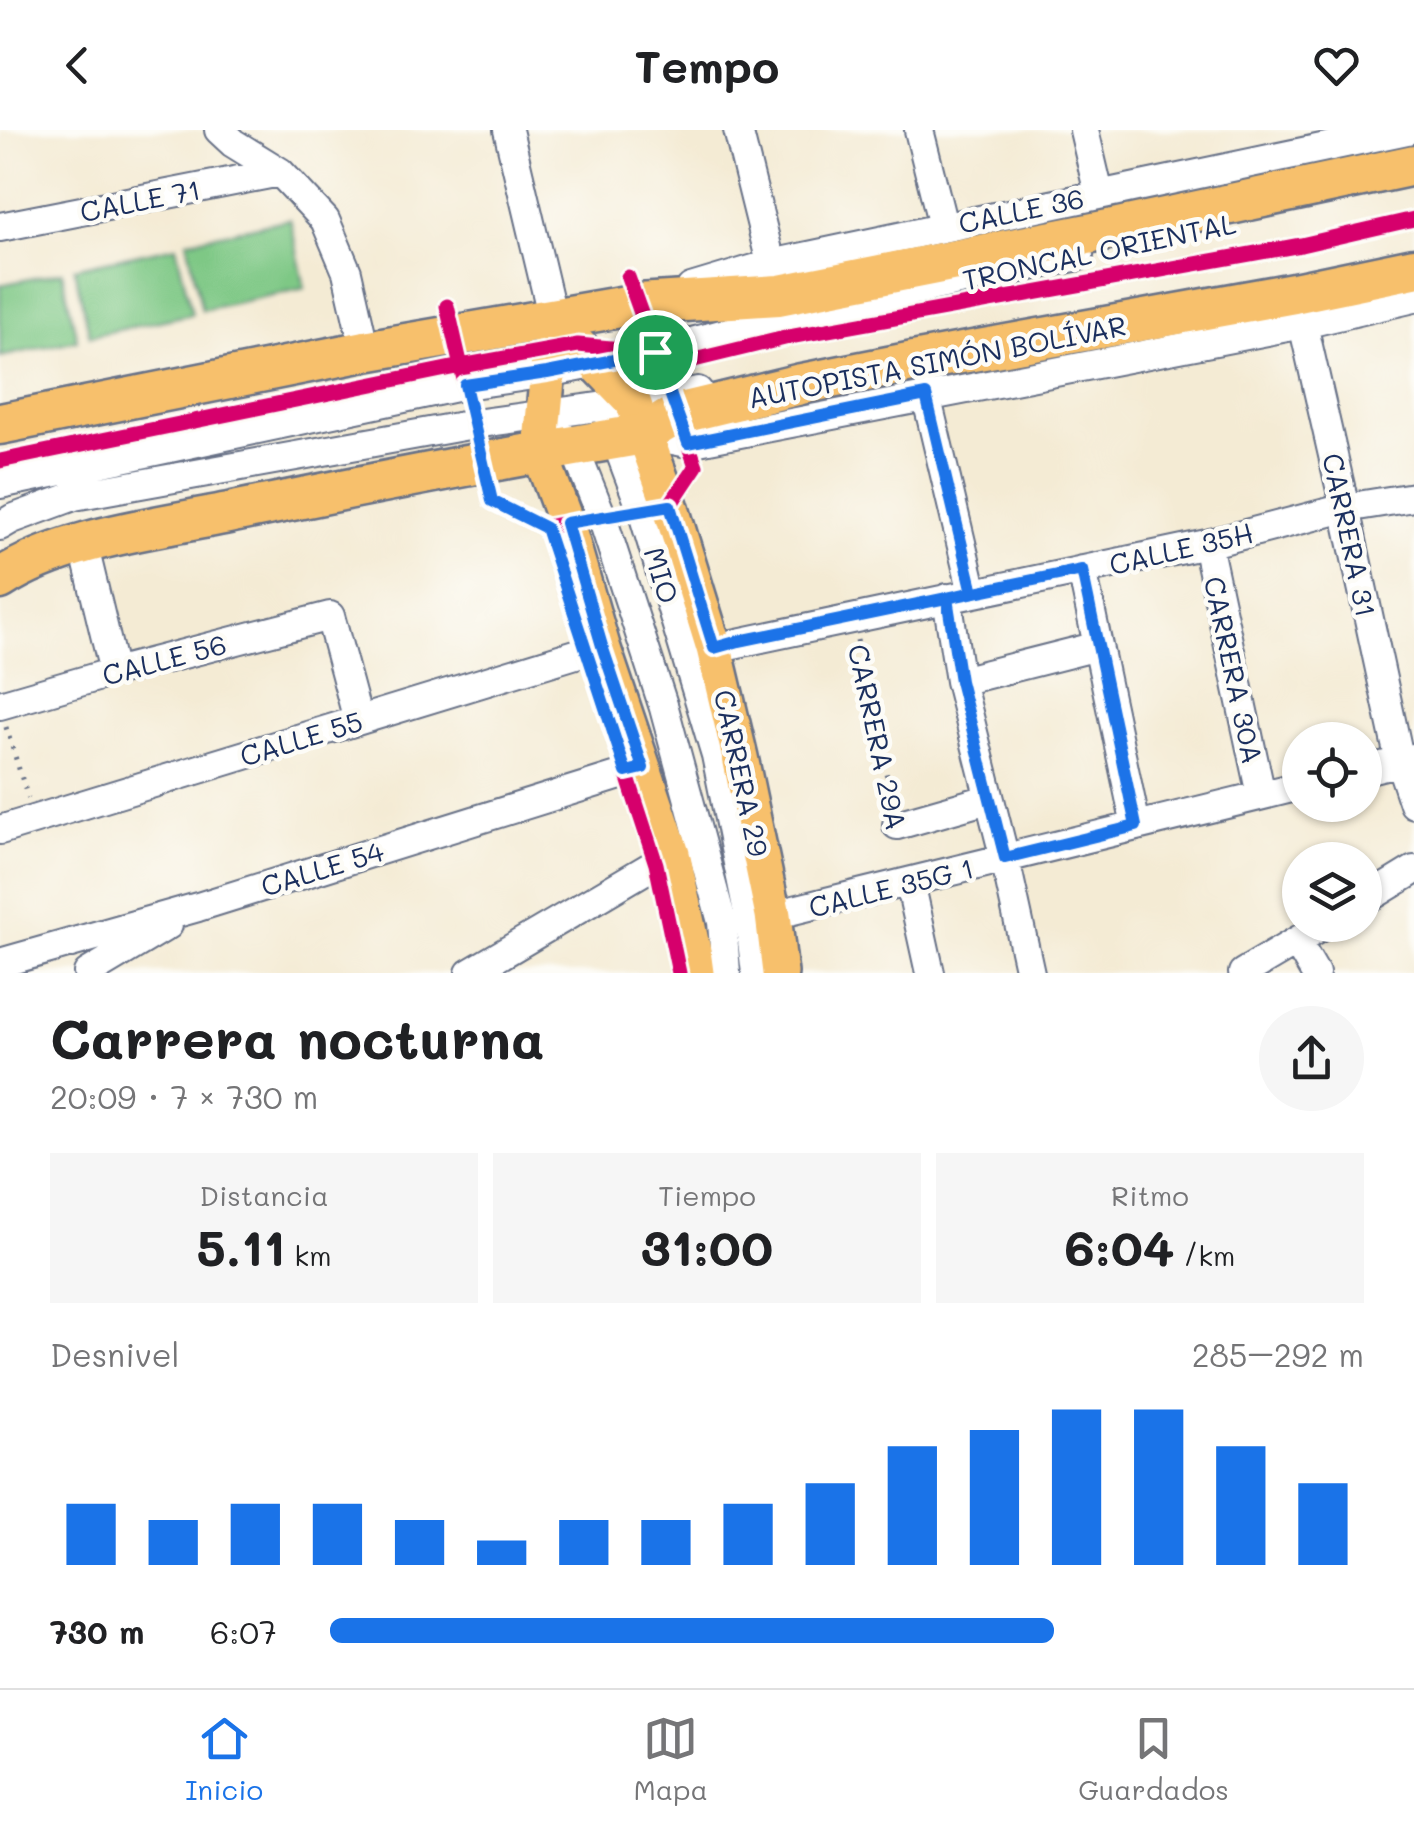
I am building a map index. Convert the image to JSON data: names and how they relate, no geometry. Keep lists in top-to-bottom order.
{
  "streets": {
    "highway": ["AUTOPISTA SIMÓN BOLÍVAR"],
    "main road": ["CARRERA 29"],
    "street": [
      "CALLE 71",
      "CALLE 36",
      "TRONCAL ORIENTAL",
      "CARRERA 31",
      "CALLE 35H",
      "MIO",
      "CALLE 56",
      "CARRERA 30A",
      "CALLE 55",
      "CALLE 54",
      "CALLE 35G 1"
    ],
    "path": ["CARRERA 29A"]
  },
  "crossings": [
    ["CALLE 36", "TRONCAL ORIENTAL"],
    ["TRONCAL ORIENTAL", "AUTOPISTA SIMÓN BOLÍVAR"],
    ["TRONCAL ORIENTAL", "MIO"],
    ["TRONCAL ORIENTAL", "CARRERA 29"],
    ["AUTOPISTA SIMÓN BOLÍVAR", "MIO"],
    ["AUTOPISTA SIMÓN BOLÍVAR", "CARRERA 29"],
    ["CARRERA 31", "CALLE 35H"],
    ["CALLE 35H", "CARRERA 30A"],
    ["CALLE 35H", "CARRERA 29A"],
    ["CALLE 35H", "CARRERA 29"],
    ["MIO", "CARRERA 29"],
    ["CALLE 56", "CALLE 55"],
    ["CARRERA 30A", "CALLE 35G 1"],
    ["CARRERA 29", "CALLE 35G 1"]
  ],
  "page": {
    "header": "Tempo",
    "heading": ["Carrera nocturna", "20:09 · 7 × 730 m"],
    "stats": [
      ["Distancia", "5.11 km"],
      ["Tiempo", "31:00"],
      ["Ritmo", "6:04 /km"]
    ],
    "chart": ["Desnivel", "285–292 m"],
    "list": [
      {
        "name": "730 m",
        "note": "6:07"
      }
    ],
    "tabs": ["Inicio", "Mapa", "Guardados"]
  }
}
